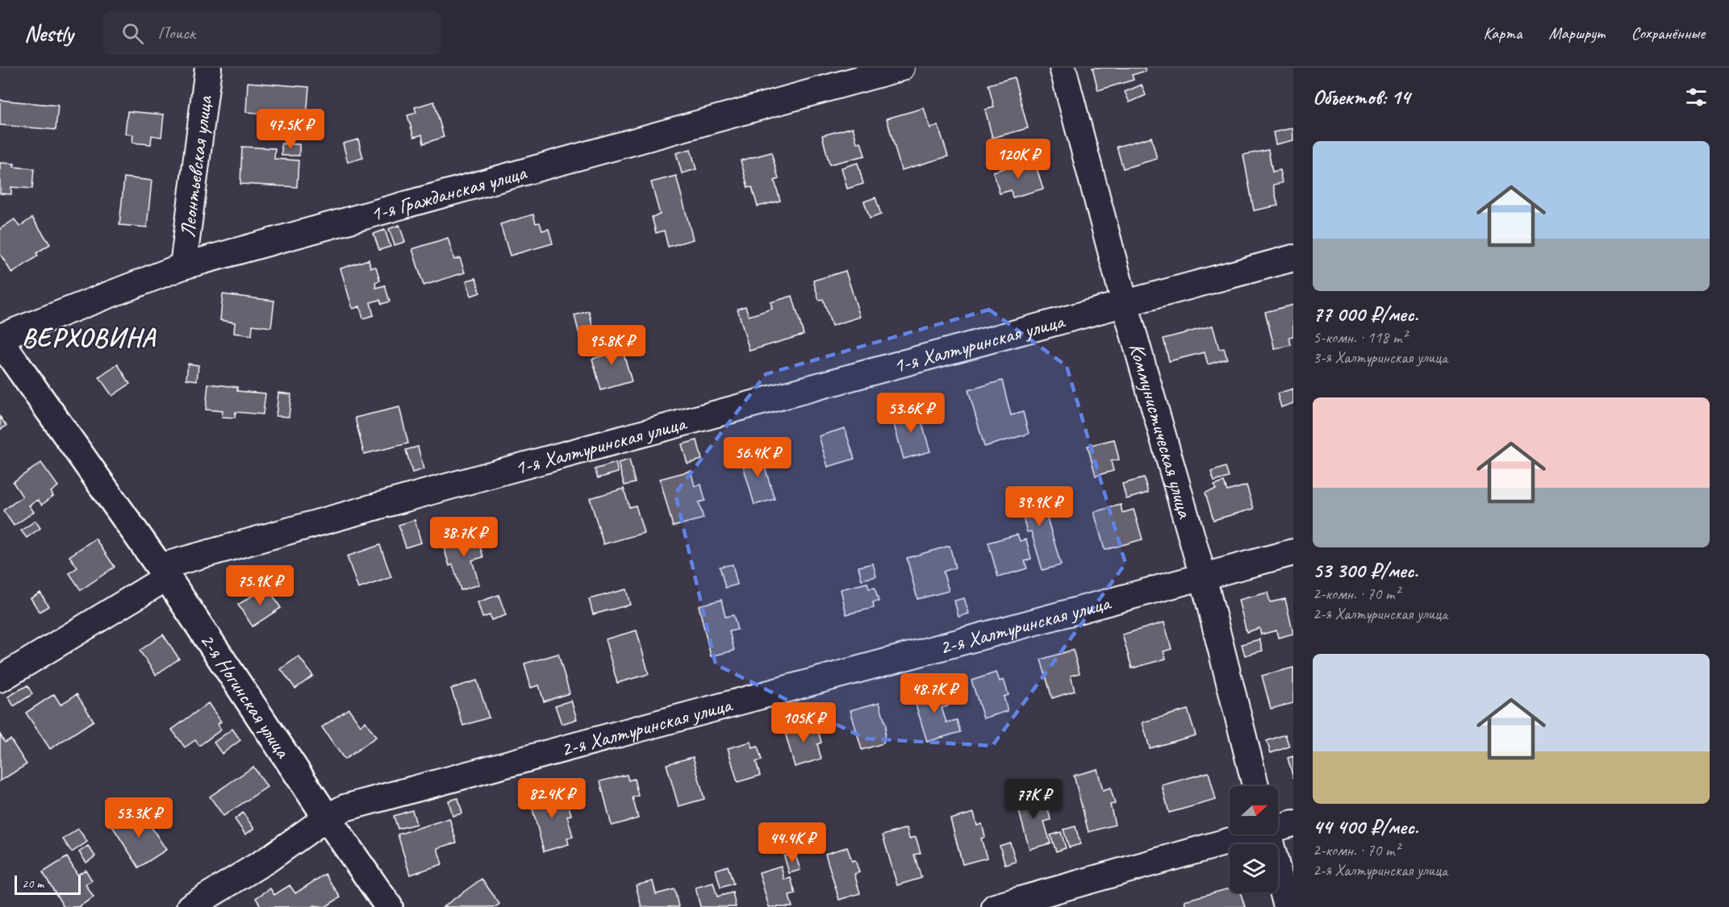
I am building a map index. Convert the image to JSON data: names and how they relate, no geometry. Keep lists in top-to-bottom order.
{
  "streets": {
    "street": [
      "Леонтьевская улица",
      "1-я Гражданская улица",
      "1-я Халтуринская улица",
      "Коммунистическая улица",
      "2-я Халтуринская улица",
      "2-я Ногинская улица"
    ]
  },
  "crossings": [
    ["Леонтьевская улица", "1-я Гражданская улица"],
    ["1-я Халтуринская улица", "Коммунистическая улица"],
    ["1-я Халтуринская улица", "2-я Ногинская улица"],
    ["Коммунистическая улица", "2-я Халтуринская улица"],
    ["2-я Халтуринская улица", "2-я Ногинская улица"]
  ],
  "districts": ["ВЕРХОВИНА"],
  "scale_bar": "20 m",
  "north": "right",
  "page": {
    "header": "Nestly",
    "search": "Поиск",
    "nav": ["Карта", "Маршрут", "Сохранённые"],
    "heading": "Объектов: 14",
    "price": [
      "47.5K ₽",
      "120K ₽",
      "95.8K ₽",
      "53.6K ₽",
      "56.4K ₽",
      "39.9K ₽",
      "38.7K ₽",
      "75.9K ₽",
      "48.7K ₽",
      "105K ₽",
      "82.4K ₽",
      "77K ₽",
      "53.3K ₽",
      "44.4K ₽"
    ],
    "list": [
      {
        "name": "77 000 ₽/мес.",
        "note": "5-комн. · 118 m² · 3-я Халтуринская улица"
      },
      {
        "name": "53 300 ₽/мес.",
        "note": "2-комн. · 70 m² · 2-я Халтуринская улица"
      },
      {
        "name": "44 400 ₽/мес.",
        "note": "2-комн. · 70 m² · 2-я Халтуринская улица"
      }
    ],
    "scale": "20 m"
  }
}
